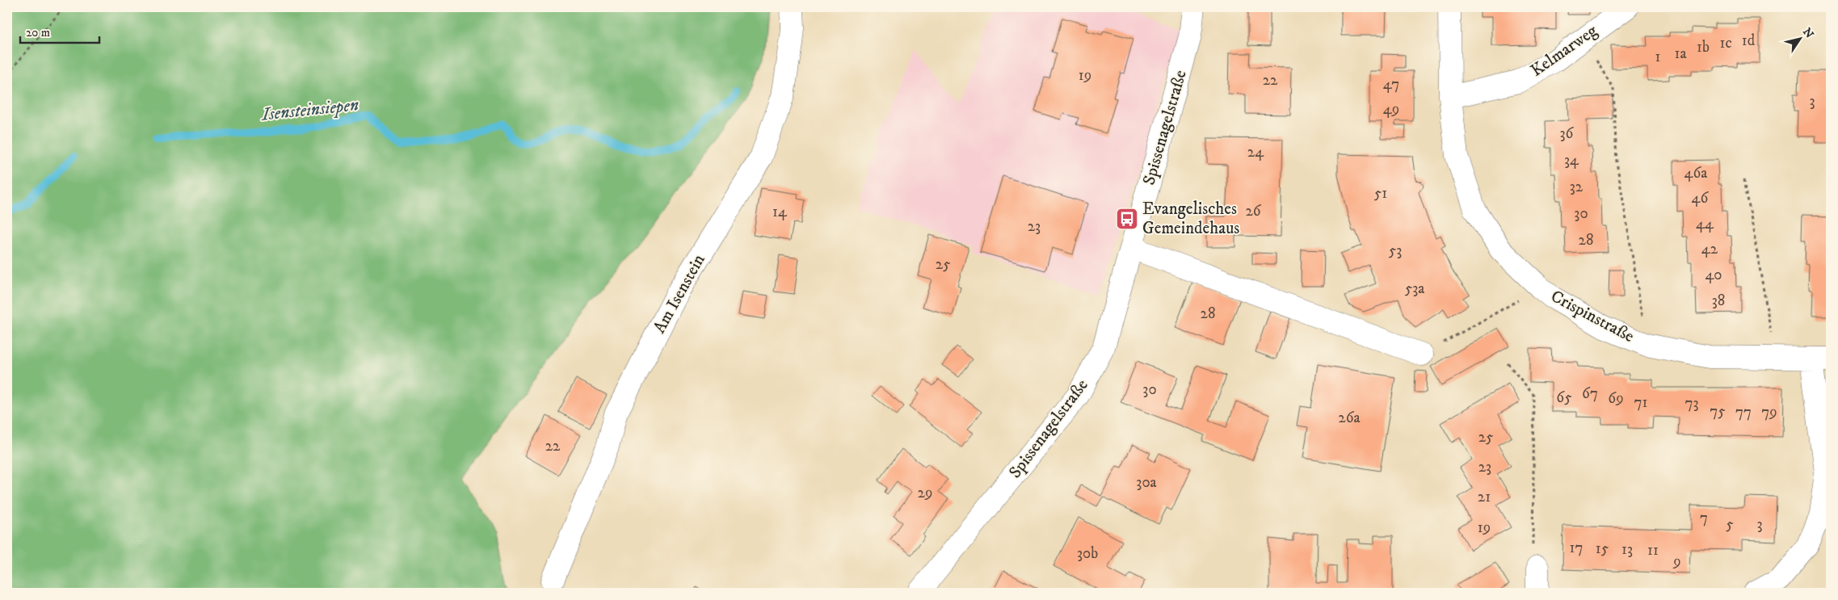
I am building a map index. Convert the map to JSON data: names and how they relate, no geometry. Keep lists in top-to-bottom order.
{
  "streets": {
    "street": [
      "Kelmarweg",
      "Spissenagelstraße",
      "Am Isenstein",
      "Crispinstraße"
    ]
  },
  "crossings": [
    ["Kelmarweg", "Crispinstraße"]
  ],
  "water": ["Isensteinsiepen"],
  "places": {
    "bus stop": ["Evangelisches Gemeindehaus"]
  },
  "house_numbers": [
    "1d",
    "1c",
    "1b",
    "1a",
    "1",
    "19",
    "22",
    "47",
    "3",
    "49",
    "36",
    "24",
    "34",
    "46a",
    "32",
    "51",
    "46",
    "26",
    "14",
    "30",
    "44",
    "23",
    "28",
    "42",
    "53",
    "25",
    "40",
    "53a",
    "38",
    "28",
    "30",
    "67",
    "65",
    "69",
    "71",
    "73",
    "75",
    "77",
    "79",
    "26a",
    "25",
    "22",
    "23",
    "30a",
    "29",
    "21",
    "7",
    "5",
    "3",
    "19",
    "17",
    "15",
    "13",
    "11",
    "30b",
    "9"
  ],
  "scale_bar": "20 m",
  "north": "top right"
}
